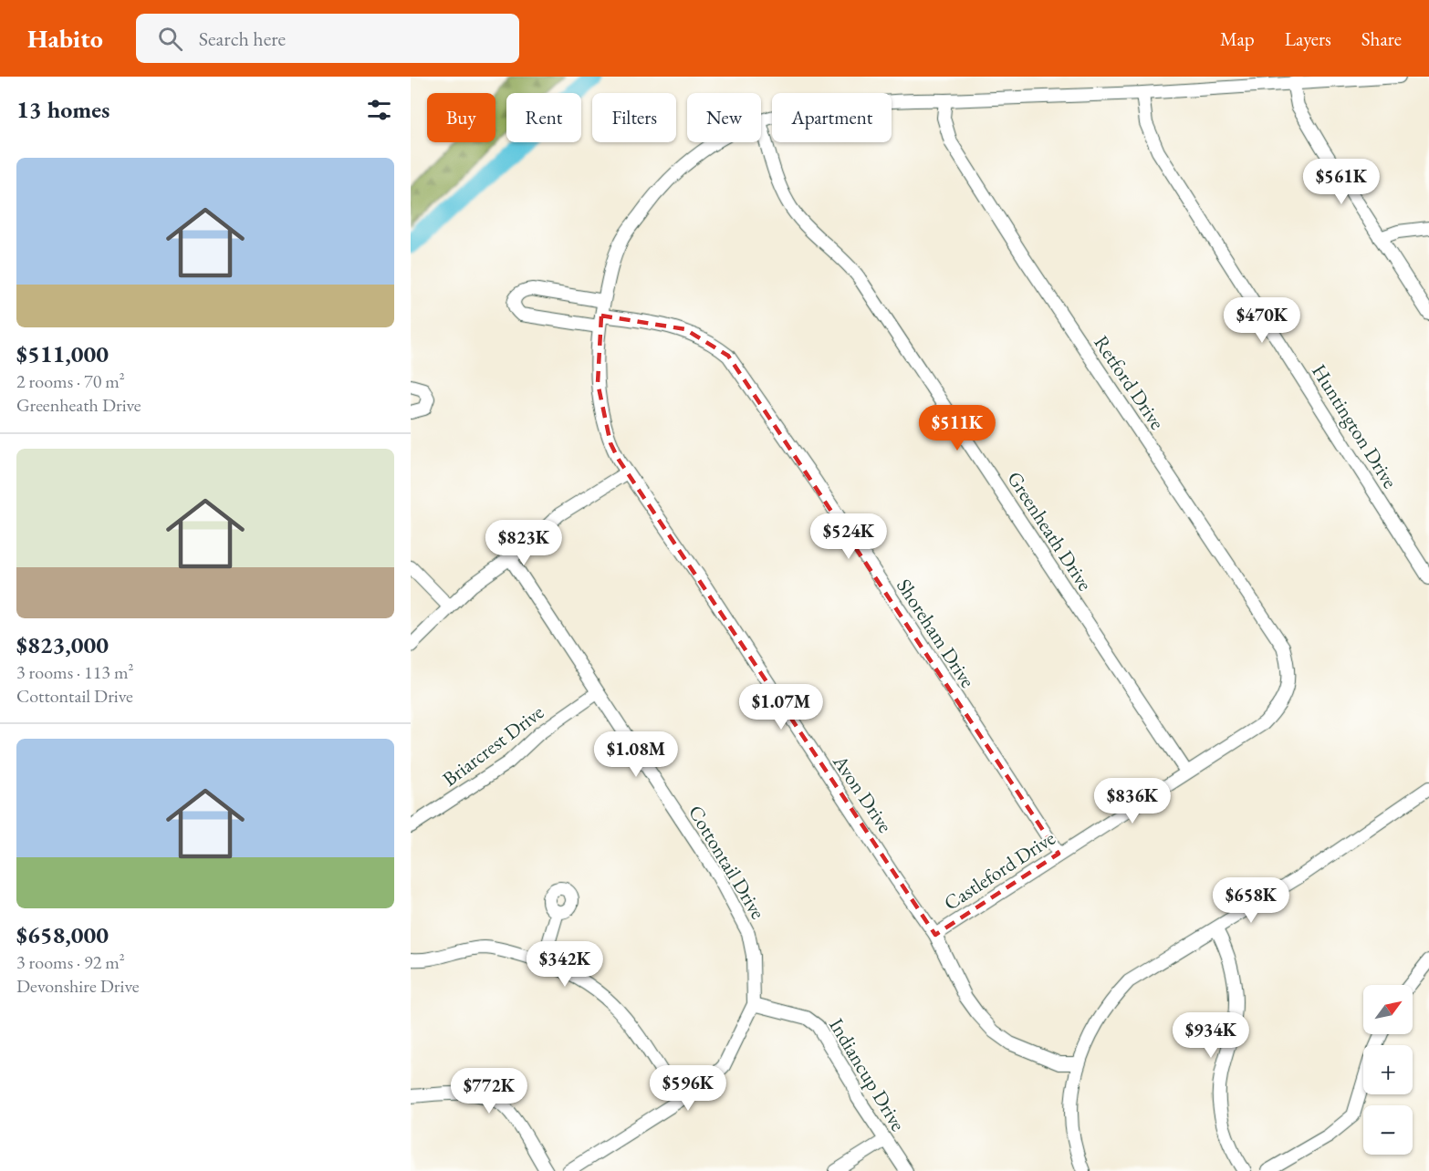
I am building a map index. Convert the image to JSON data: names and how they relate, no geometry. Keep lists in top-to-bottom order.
{
  "streets": {
    "street": [
      "Retford Drive",
      "Huntington Drive",
      "Greenheath Drive",
      "Shoreham Drive",
      "Briarcrest Drive",
      "Avon Drive",
      "Cottontail Drive",
      "Castleford Drive",
      "Indiancup Drive"
    ]
  },
  "crossings": [
    ["Retford Drive", "Avon Drive"],
    ["Retford Drive", "Castleford Drive"],
    ["Huntington Drive", "Avon Drive"],
    ["Greenheath Drive", "Castleford Drive"],
    ["Shoreham Drive", "Avon Drive"],
    ["Shoreham Drive", "Castleford Drive"],
    ["Briarcrest Drive", "Cottontail Drive"],
    ["Avon Drive", "Castleford Drive"],
    ["Cottontail Drive", "Indiancup Drive"]
  ],
  "north": "top right",
  "page": {
    "header": "Habito",
    "search": "Search here",
    "nav": ["Map", "Layers", "Share"],
    "heading": "13 homes",
    "chip": [
      "Buy",
      "Rent",
      "Filters",
      "New",
      "Apartment"
    ],
    "list": [
      {
        "name": "$511,000",
        "note": "2 rooms · 70 m² · Greenheath Drive"
      },
      {
        "name": "$823,000",
        "note": "3 rooms · 113 m² · Cottontail Drive"
      },
      {
        "name": "$658,000",
        "note": "3 rooms · 92 m² · Devonshire Drive"
      }
    ],
    "price": [
      "$561K",
      "$470K",
      "$511K",
      "$524K",
      "$823K",
      "$1.07M",
      "$1.08M",
      "$836K",
      "$658K",
      "$342K",
      "$934K",
      "$596K",
      "$772K"
    ],
    "map_buttons": ["+", "−"]
  }
}
